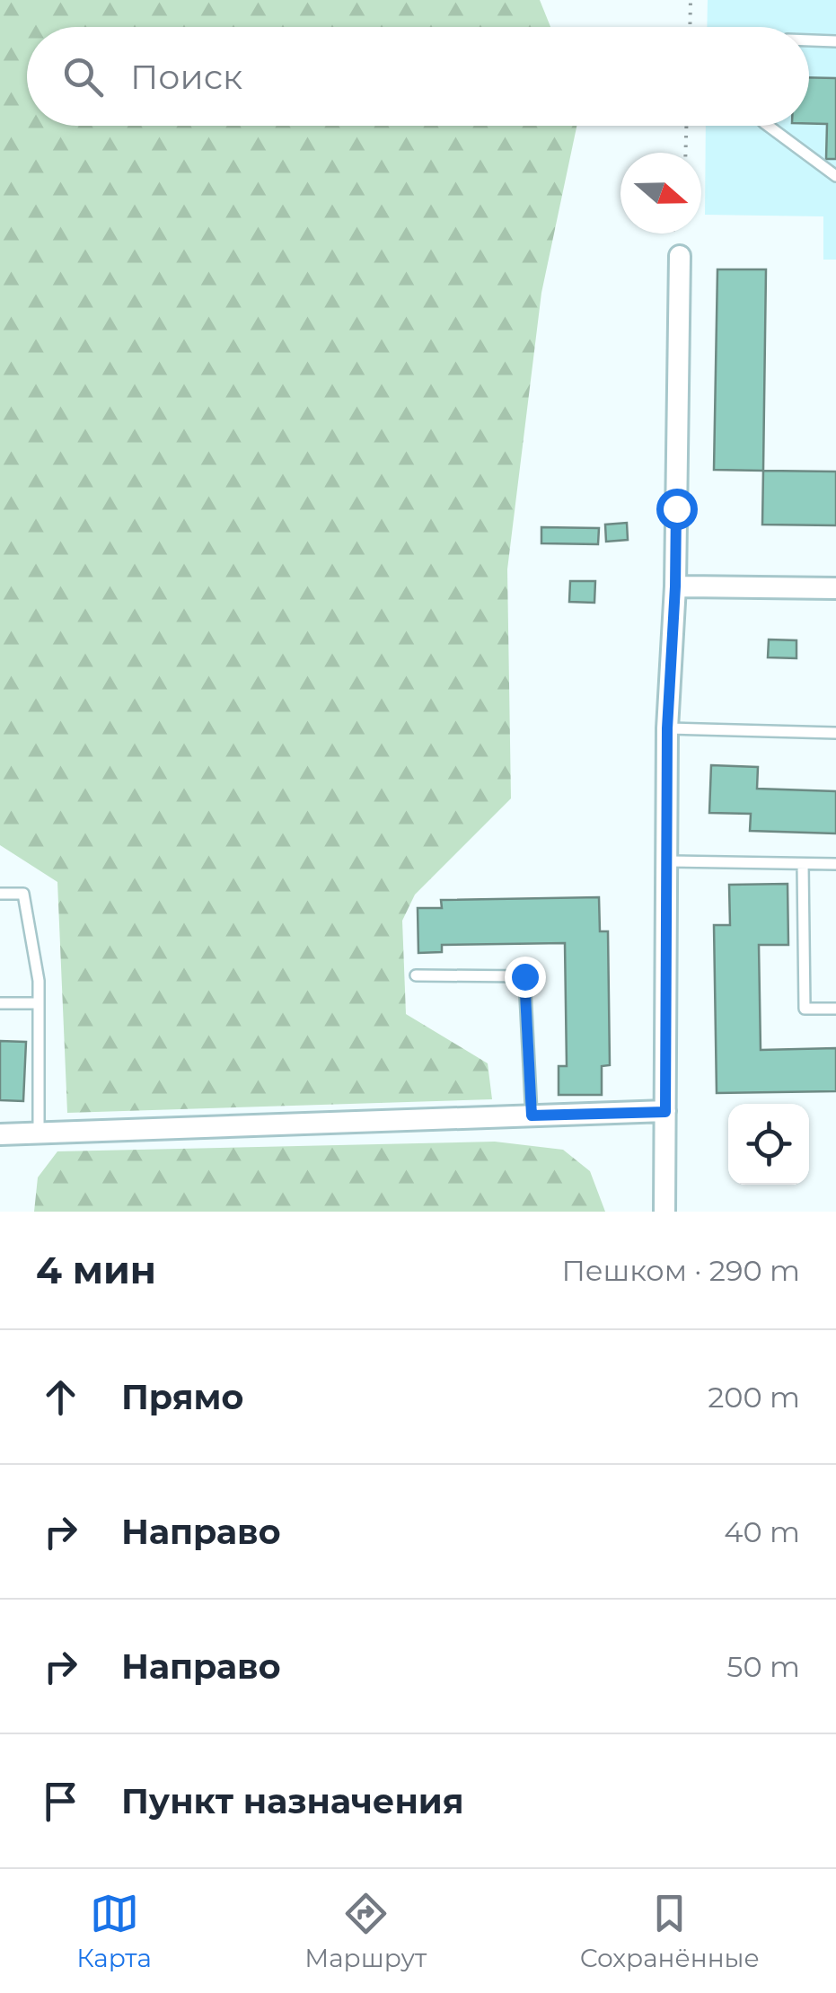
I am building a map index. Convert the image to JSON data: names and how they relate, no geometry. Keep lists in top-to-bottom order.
{
  "north": "right",
  "page": {
    "search": "Поиск",
    "heading": ["4 мин", "Пешком · 290 m"],
    "list": [
      ["Прямо", "200 m"],
      ["Направо", "40 m"],
      ["Направо", "50 m"],
      "Пункт назначения"
    ],
    "nav": ["Карта", "Маршрут", "Сохранённые"]
  }
}
